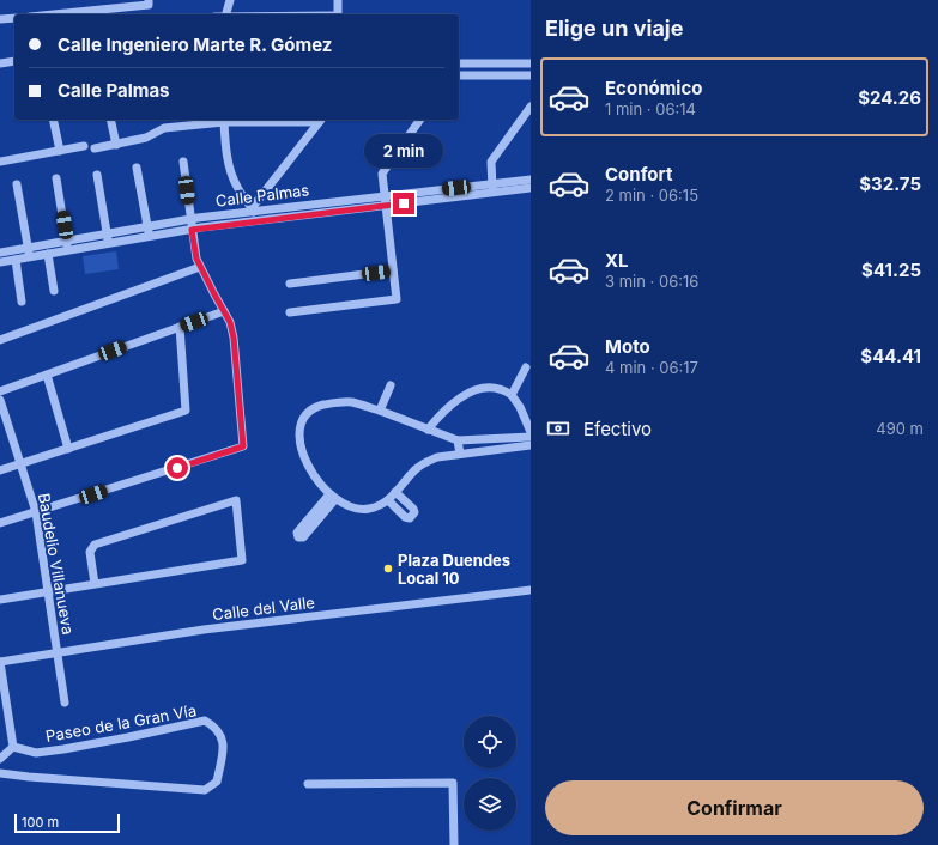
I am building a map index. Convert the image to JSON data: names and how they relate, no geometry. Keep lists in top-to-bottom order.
{
  "streets": {
    "street": [
      "Calle Palmas",
      "Baudelio Villanueva",
      "Calle del Valle",
      "Paseo de la Gran Vía"
    ]
  },
  "crossings": [
    ["Baudelio Villanueva", "Calle del Valle"]
  ],
  "places": ["Plaza Duendes Local 10"],
  "scale_bar": "100 m",
  "page": {
    "heading": "Elige un viaje",
    "banner": ["Calle Ingeniero Marte R. Gómez", "Calle Palmas"],
    "list": [
      {
        "name": "Económico",
        "note": "1 min · 06:14",
        "value": "$24.26"
      },
      {
        "name": "Confort",
        "note": "2 min · 06:15",
        "value": "$32.75"
      },
      {
        "name": "XL",
        "note": "3 min · 06:16",
        "value": "$41.25"
      },
      {
        "name": "Moto",
        "note": "4 min · 06:17",
        "value": "$44.41"
      }
    ],
    "bubble": "2 min",
    "pay": ["Efectivo", "490 m"],
    "buttons": "Confirmar",
    "scale": "100 m"
  }
}
